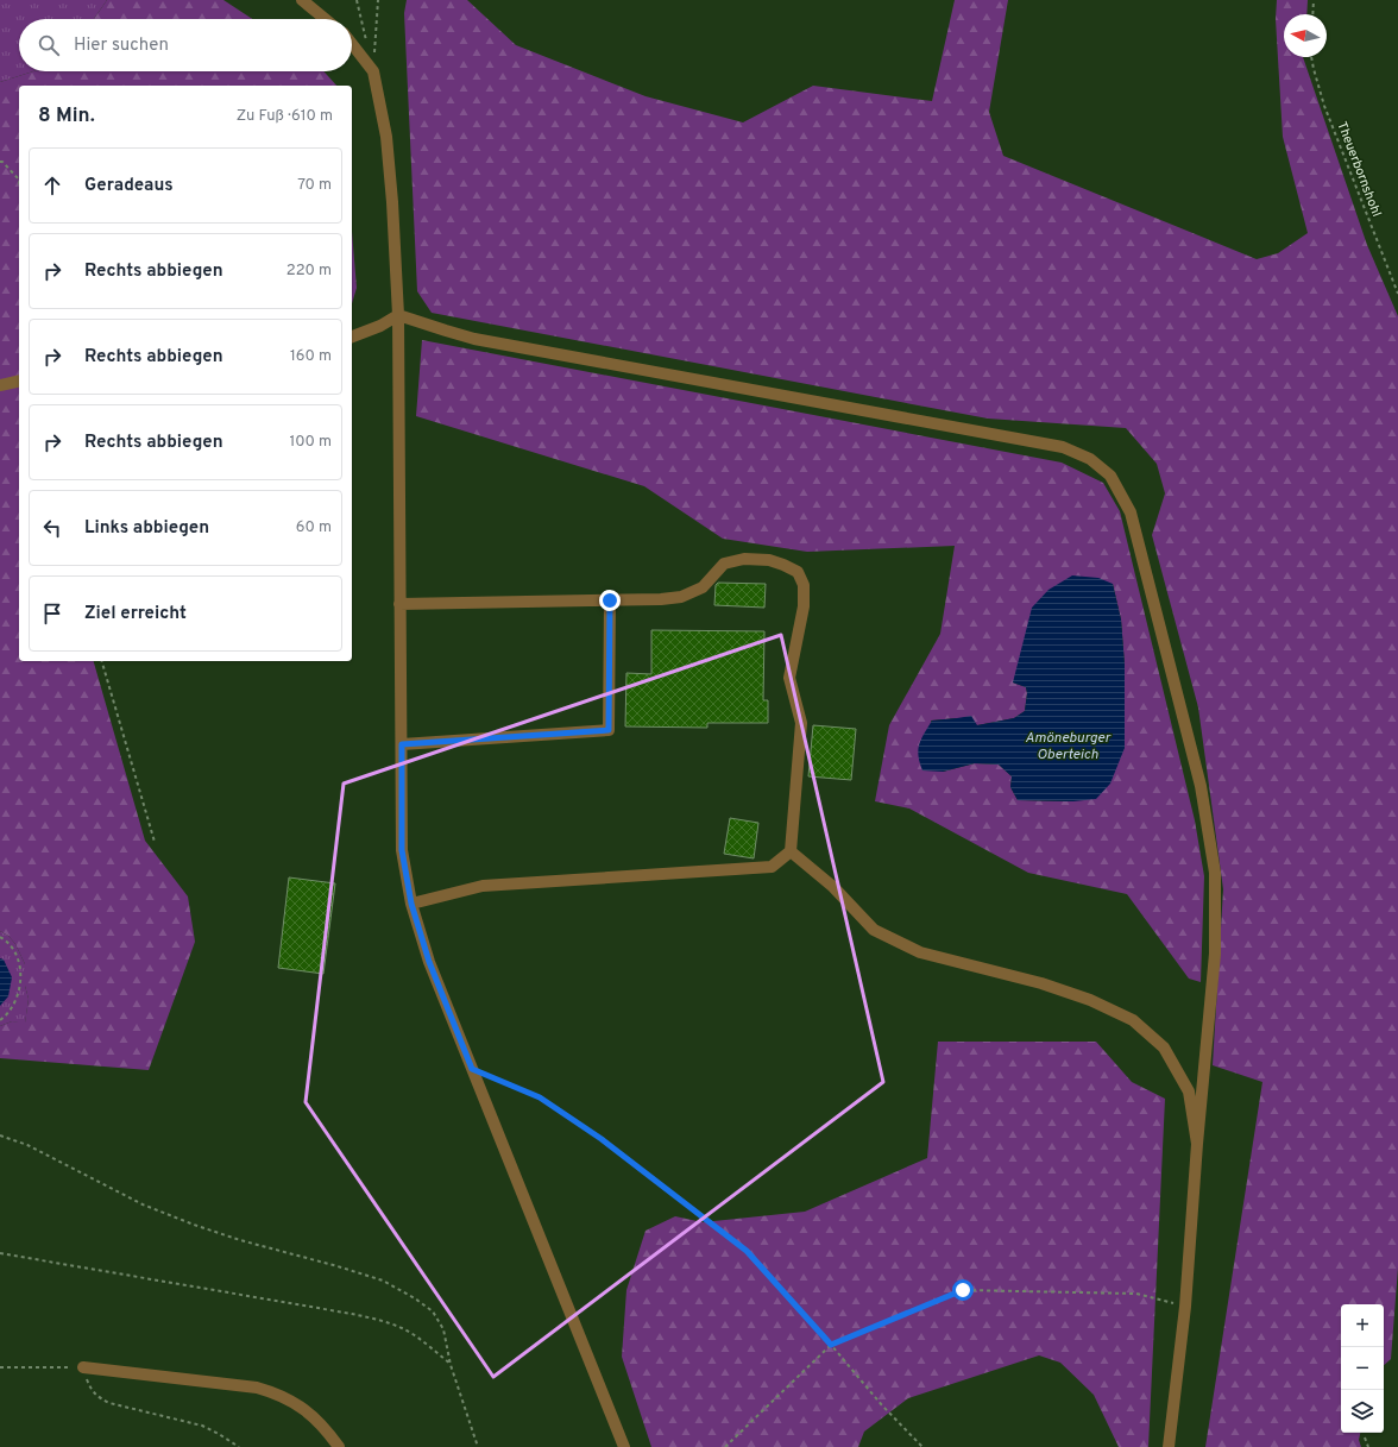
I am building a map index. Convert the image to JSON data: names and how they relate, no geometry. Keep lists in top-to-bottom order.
{
  "streets": {
    "path": ["Theuerbornshohl"]
  },
  "water": ["Amöneburger Oberteich"],
  "north": "left",
  "page": {
    "search": "Hier suchen",
    "heading": ["8 Min.", "Zu Fuß · 610 m"],
    "list": [
      ["Geradeaus", "70 m"],
      ["Rechts abbiegen", "220 m"],
      ["Rechts abbiegen", "160 m"],
      ["Rechts abbiegen", "100 m"],
      ["Links abbiegen", "60 m"],
      "Ziel erreicht"
    ],
    "map_buttons": ["+", "−"]
  }
}
